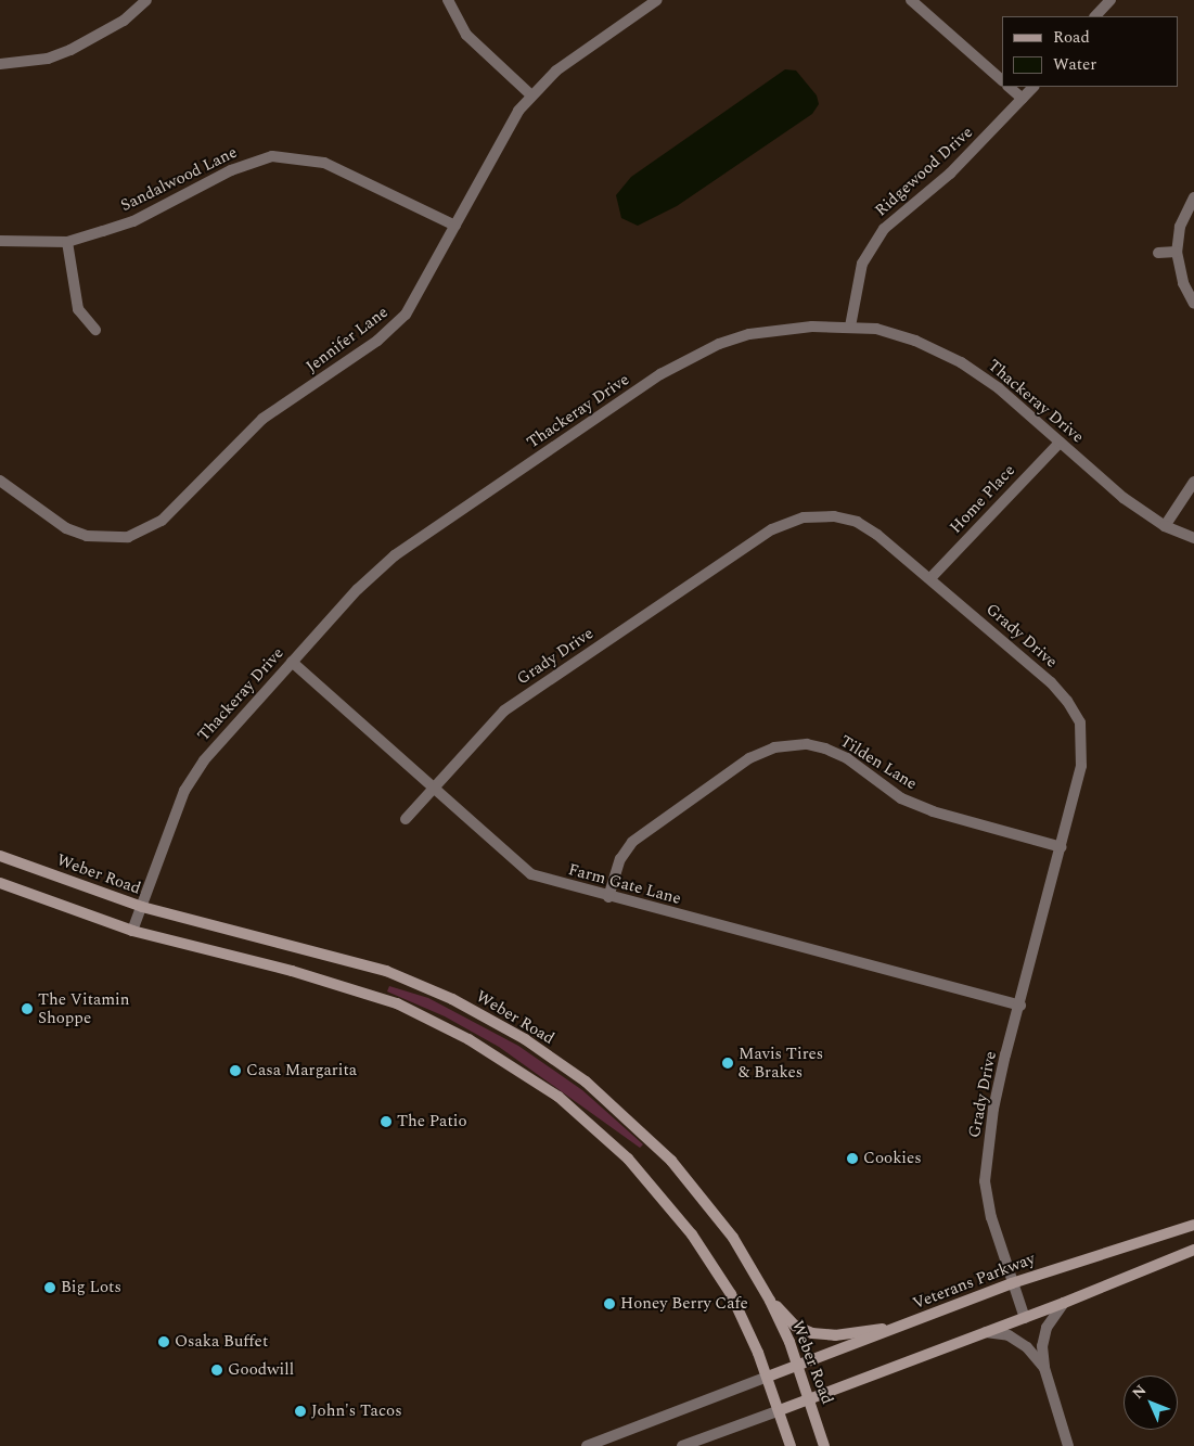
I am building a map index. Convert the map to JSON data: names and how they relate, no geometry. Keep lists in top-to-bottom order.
{
  "streets": {
    "main road": ["Weber Road", "Veterans Parkway"],
    "street": [
      "Ridgewood Drive",
      "Sandalwood Lane",
      "Jennifer Lane",
      "Thackeray Drive",
      "Home Place",
      "Grady Drive",
      "Tilden Lane",
      "Farm Gate Lane"
    ]
  },
  "crossings": [
    ["Ridgewood Drive", "Thackeray Drive"],
    ["Sandalwood Lane", "Jennifer Lane"],
    ["Thackeray Drive", "Home Place"],
    ["Thackeray Drive", "Weber Road"],
    ["Thackeray Drive", "Farm Gate Lane"],
    ["Home Place", "Grady Drive"],
    ["Grady Drive", "Tilden Lane"],
    ["Grady Drive", "Farm Gate Lane"],
    ["Grady Drive", "Veterans Parkway"],
    ["Tilden Lane", "Farm Gate Lane"],
    ["Weber Road", "Veterans Parkway"]
  ],
  "places": [
    "The Vitamin Shoppe",
    "Mavis Tires & Brakes",
    "Casa Margarita",
    "The Patio",
    "Cookies",
    "Big Lots",
    "Honey Berry Cafe",
    "Osaka Buffet",
    "Goodwill",
    "John's Tacos"
  ],
  "legend": ["Road", "Water"],
  "north": "top left"
}
